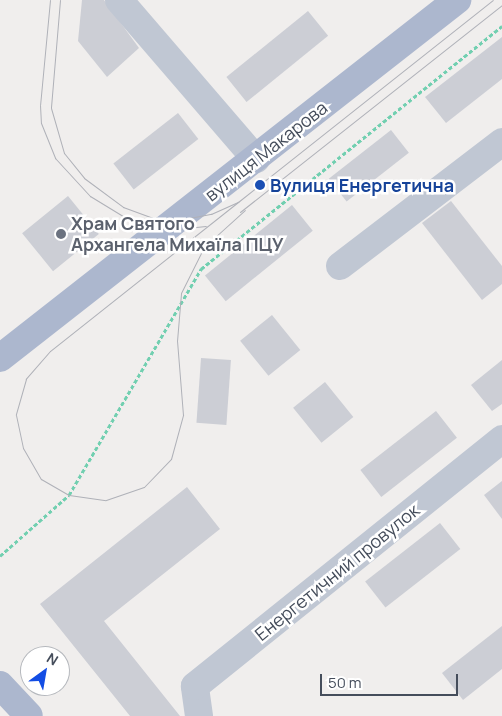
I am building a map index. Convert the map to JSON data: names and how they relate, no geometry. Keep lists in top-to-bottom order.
{
  "streets": {
    "main road": ["вулиця Макарова"],
    "street": ["Енергетичний провулок"]
  },
  "places": ["Вулиця Енергетична", "Храм Святого Архангела Михаїла ПЦУ"],
  "scale_bar": "50 m",
  "north": "top right"
}
